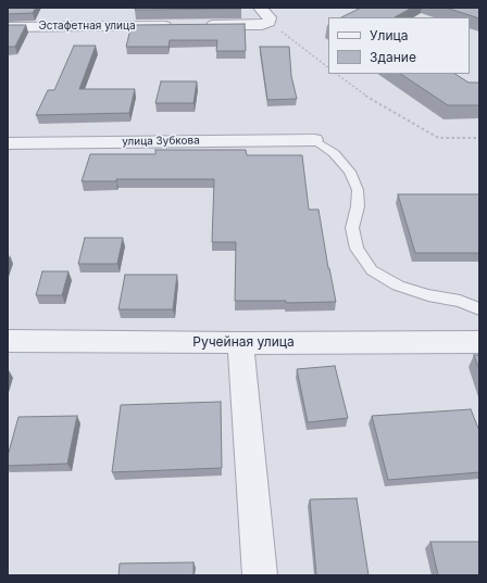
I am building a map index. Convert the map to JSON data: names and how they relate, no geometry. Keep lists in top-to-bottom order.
{
  "streets": {
    "street": ["Эстафетная улица", "улица Зубкова", "Ручейная улица"]
  },
  "legend": ["Улица", "Здание"]
}
